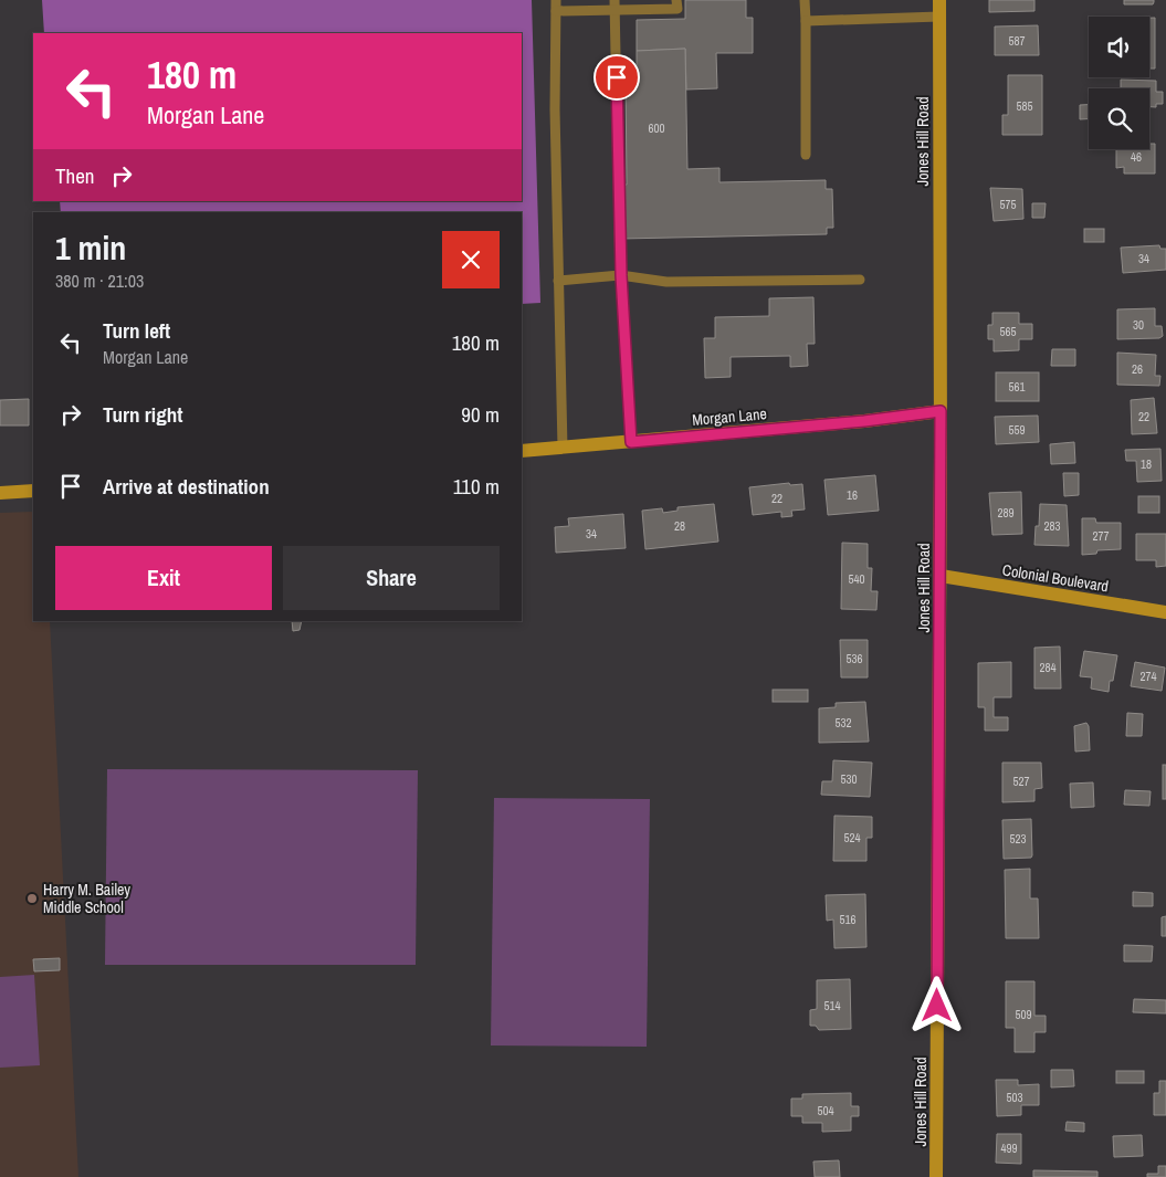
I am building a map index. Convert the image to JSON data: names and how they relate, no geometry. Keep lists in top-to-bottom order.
{
  "streets": {
    "main road": ["Jones Hill Road", "Morgan Lane", "Colonial Boulevard"]
  },
  "crossings": [
    ["Jones Hill Road", "Morgan Lane"],
    ["Jones Hill Road", "Colonial Boulevard"]
  ],
  "places": ["Harry M. Bailey Middle School"],
  "house_numbers": [
    "587",
    "585",
    "600",
    "46",
    "575",
    "34",
    "30",
    "565",
    "26",
    "561",
    "22",
    "559",
    "18",
    "16",
    "22",
    "289",
    "28",
    "283",
    "34",
    "277",
    "540",
    "536",
    "284",
    "274",
    "532",
    "530",
    "527",
    "524",
    "523",
    "516",
    "514",
    "509",
    "503",
    "504",
    "499"
  ],
  "page": {
    "turn": ["180 m", "Morgan Lane"],
    "then": "Then",
    "heading": ["1 min", "380 m · 21:03"],
    "list": [
      {
        "name": "Turn left",
        "note": "Morgan Lane",
        "value": "180 m"
      },
      {
        "name": "Turn right",
        "value": "90 m"
      },
      {
        "name": "Arrive at destination",
        "value": "110 m"
      }
    ],
    "buttons": ["Exit", "Share"]
  }
}
